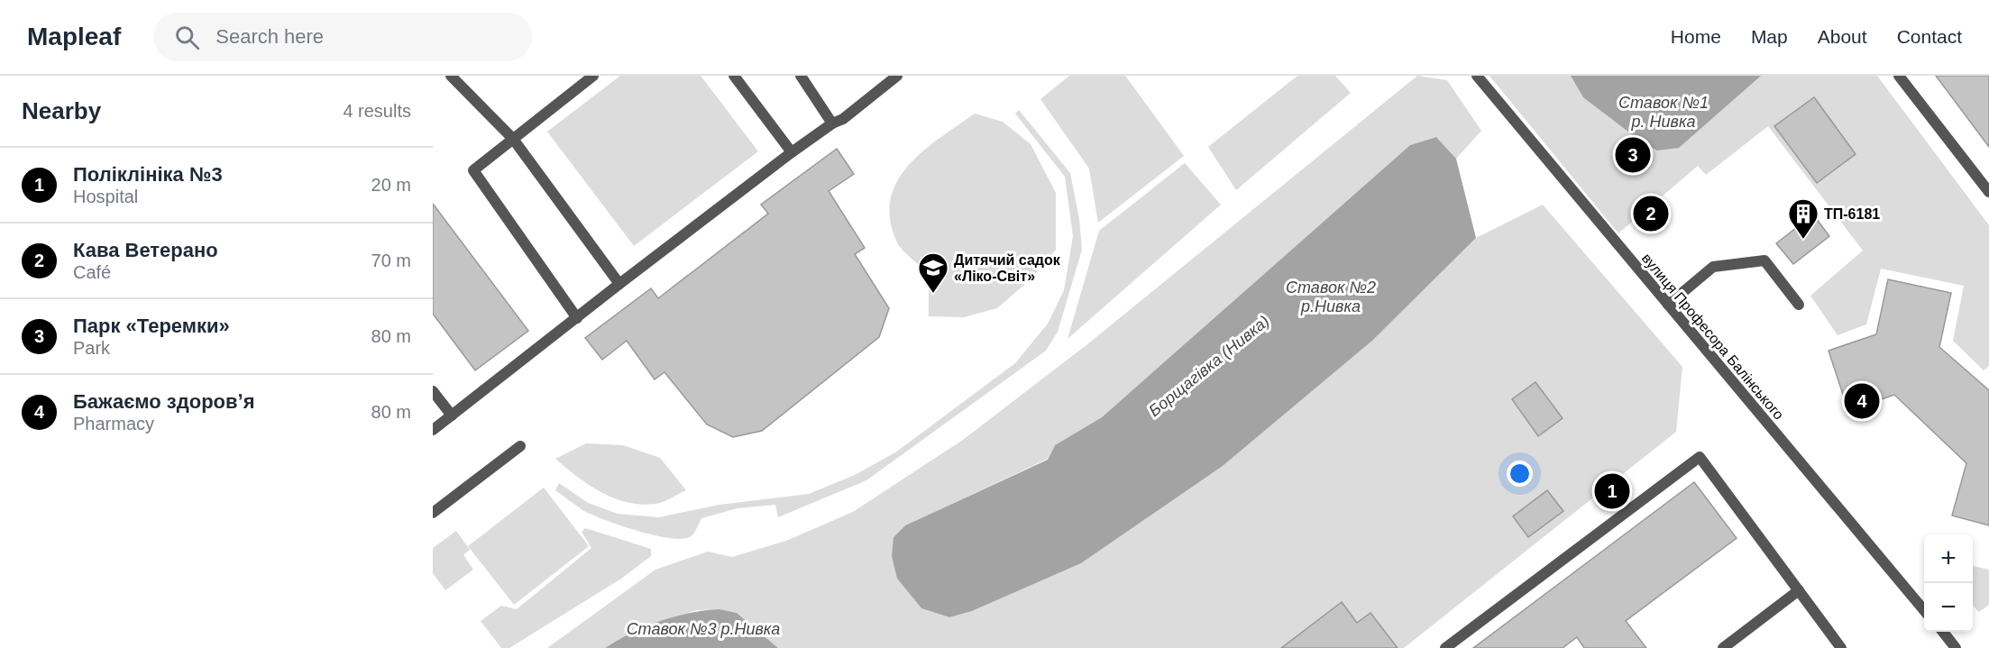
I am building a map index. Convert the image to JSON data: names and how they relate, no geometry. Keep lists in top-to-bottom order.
{
  "streets": {
    "street": ["вулиця Професора Балінського"]
  },
  "water": [
    "Ставок №1 р. Нивка",
    "Ставок №2 р.Нивка",
    "Борщагівка (Нивка)",
    "Ставок №3 р.Нивка"
  ],
  "places": {
    "building": ["ТП-6181"],
    "school or university": ["Дитячий садок «Ліко-Світ»"]
  },
  "page": {
    "header": "Mapleaf",
    "search": "Search here",
    "nav": [
      "Home",
      "Map",
      "About",
      "Contact"
    ],
    "heading": ["Nearby", "4 results"],
    "pins": [
      "3",
      "2",
      "4",
      "1"
    ],
    "list": [
      {
        "mark": "1",
        "name": "Поліклініка №3",
        "note": "Hospital",
        "value": "20 m"
      },
      {
        "mark": "2",
        "name": "Кава Ветерано",
        "note": "Café",
        "value": "70 m"
      },
      {
        "mark": "3",
        "name": "Парк «Теремки»",
        "note": "Park",
        "value": "80 m"
      },
      {
        "mark": "4",
        "name": "Бажаємо здоровʼя",
        "note": "Pharmacy",
        "value": "80 m"
      }
    ],
    "map_buttons": ["+", "−"]
  }
}
